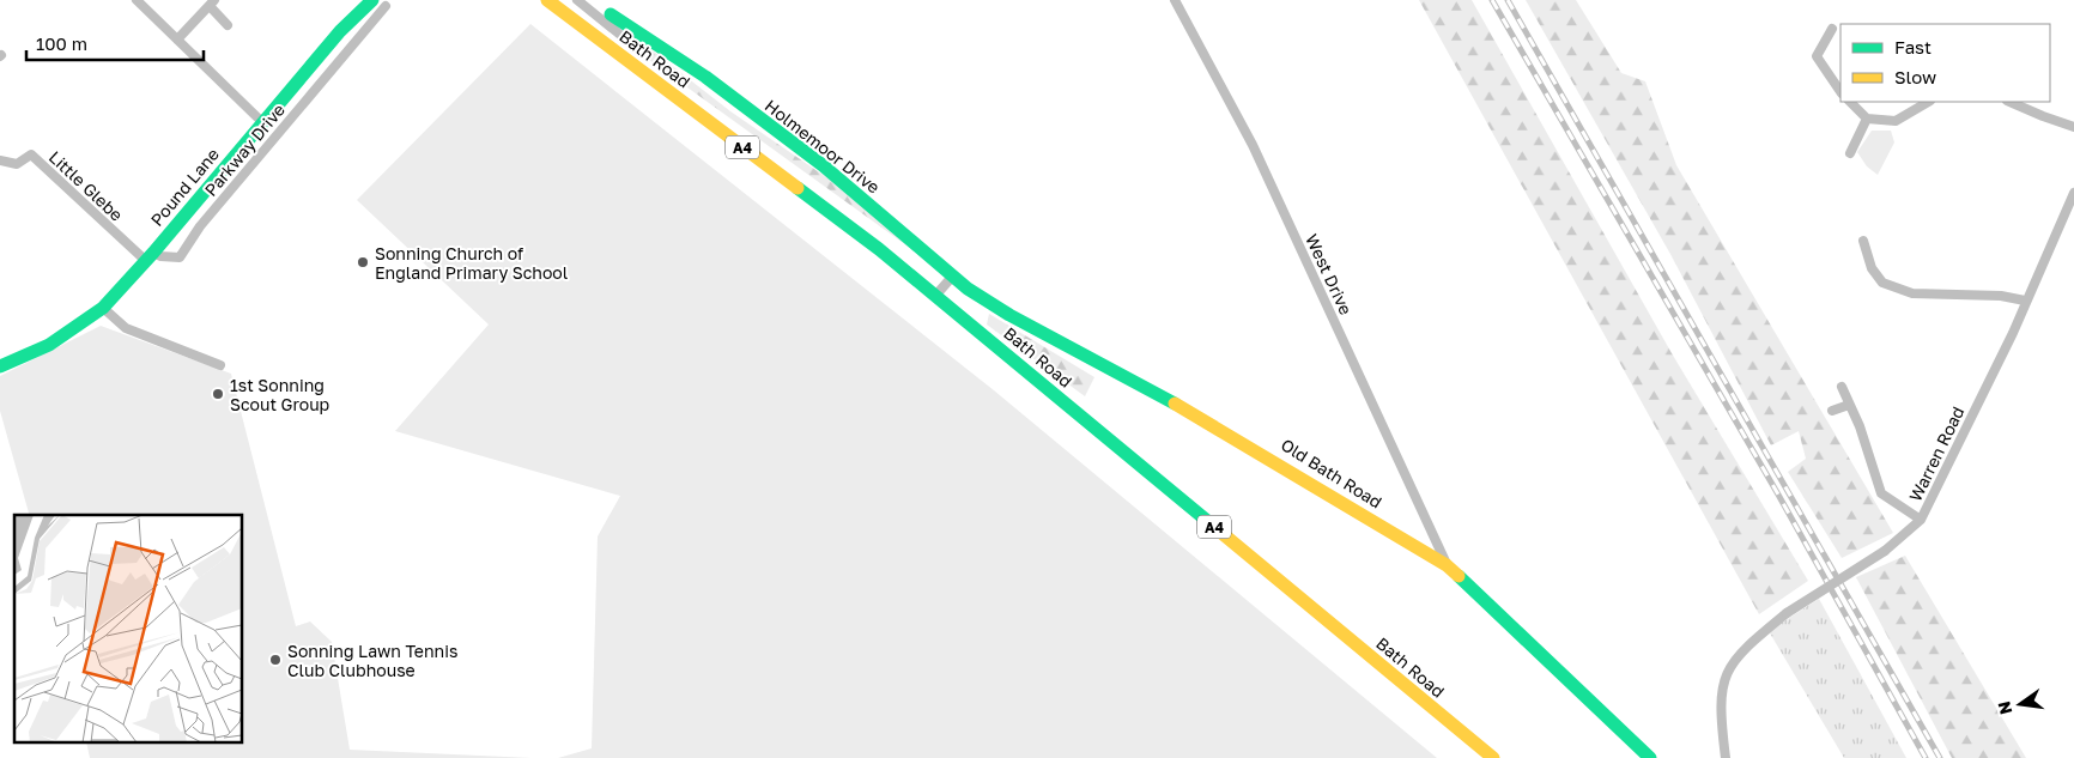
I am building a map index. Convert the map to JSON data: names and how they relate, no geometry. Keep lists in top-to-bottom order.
{
  "streets": {
    "street": [
      "Bath Road",
      "Holmemoor Drive",
      "A4",
      "Parkway Drive",
      "Little Glebe",
      "Pound Lane",
      "West Drive",
      "Warren Road",
      "Old Bath Road"
    ]
  },
  "crossings": [
    ["Holmemoor Drive", "Old Bath Road"],
    ["Parkway Drive", "Little Glebe"],
    ["Parkway Drive", "Pound Lane"],
    ["Little Glebe", "Pound Lane"],
    ["West Drive", "Old Bath Road"]
  ],
  "places": ["Sonning Church of England Primary School", "1st Sonning Scout Group", "Sonning Lawn Tennis Club Clubhouse"],
  "legend": ["Fast", "Slow"],
  "scale_bar": "100 m",
  "north": "left"
}
